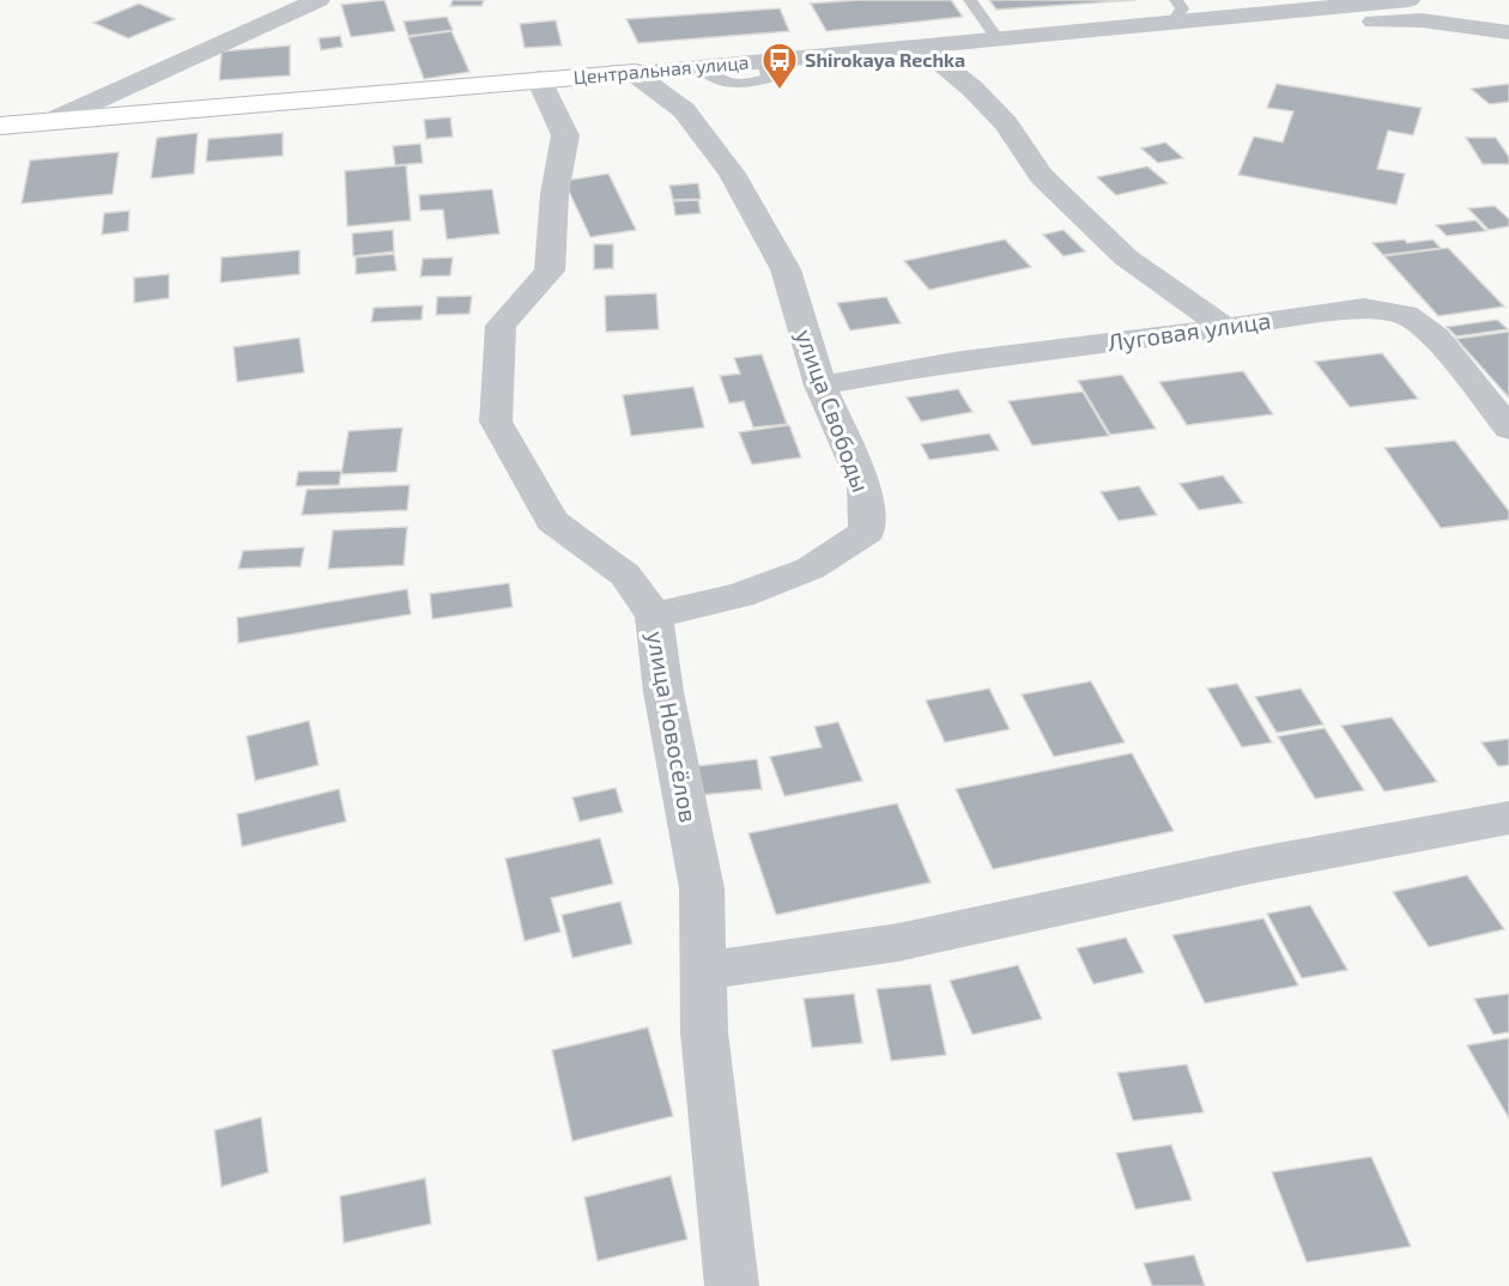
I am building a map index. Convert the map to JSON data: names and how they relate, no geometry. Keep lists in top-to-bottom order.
{
  "streets": {
    "street": [
      "Центральная улица",
      "Луговая улица",
      "улица Свободы",
      "улица Новосёлов"
    ]
  },
  "crossings": [
    ["Центральная улица", "улица Свободы"],
    ["Центральная улица", "улица Новосёлов"],
    ["Луговая улица", "улица Свободы"],
    ["улица Свободы", "улица Новосёлов"]
  ],
  "places": {
    "bus stop": ["Shirokaya Rechka"]
  }
}
